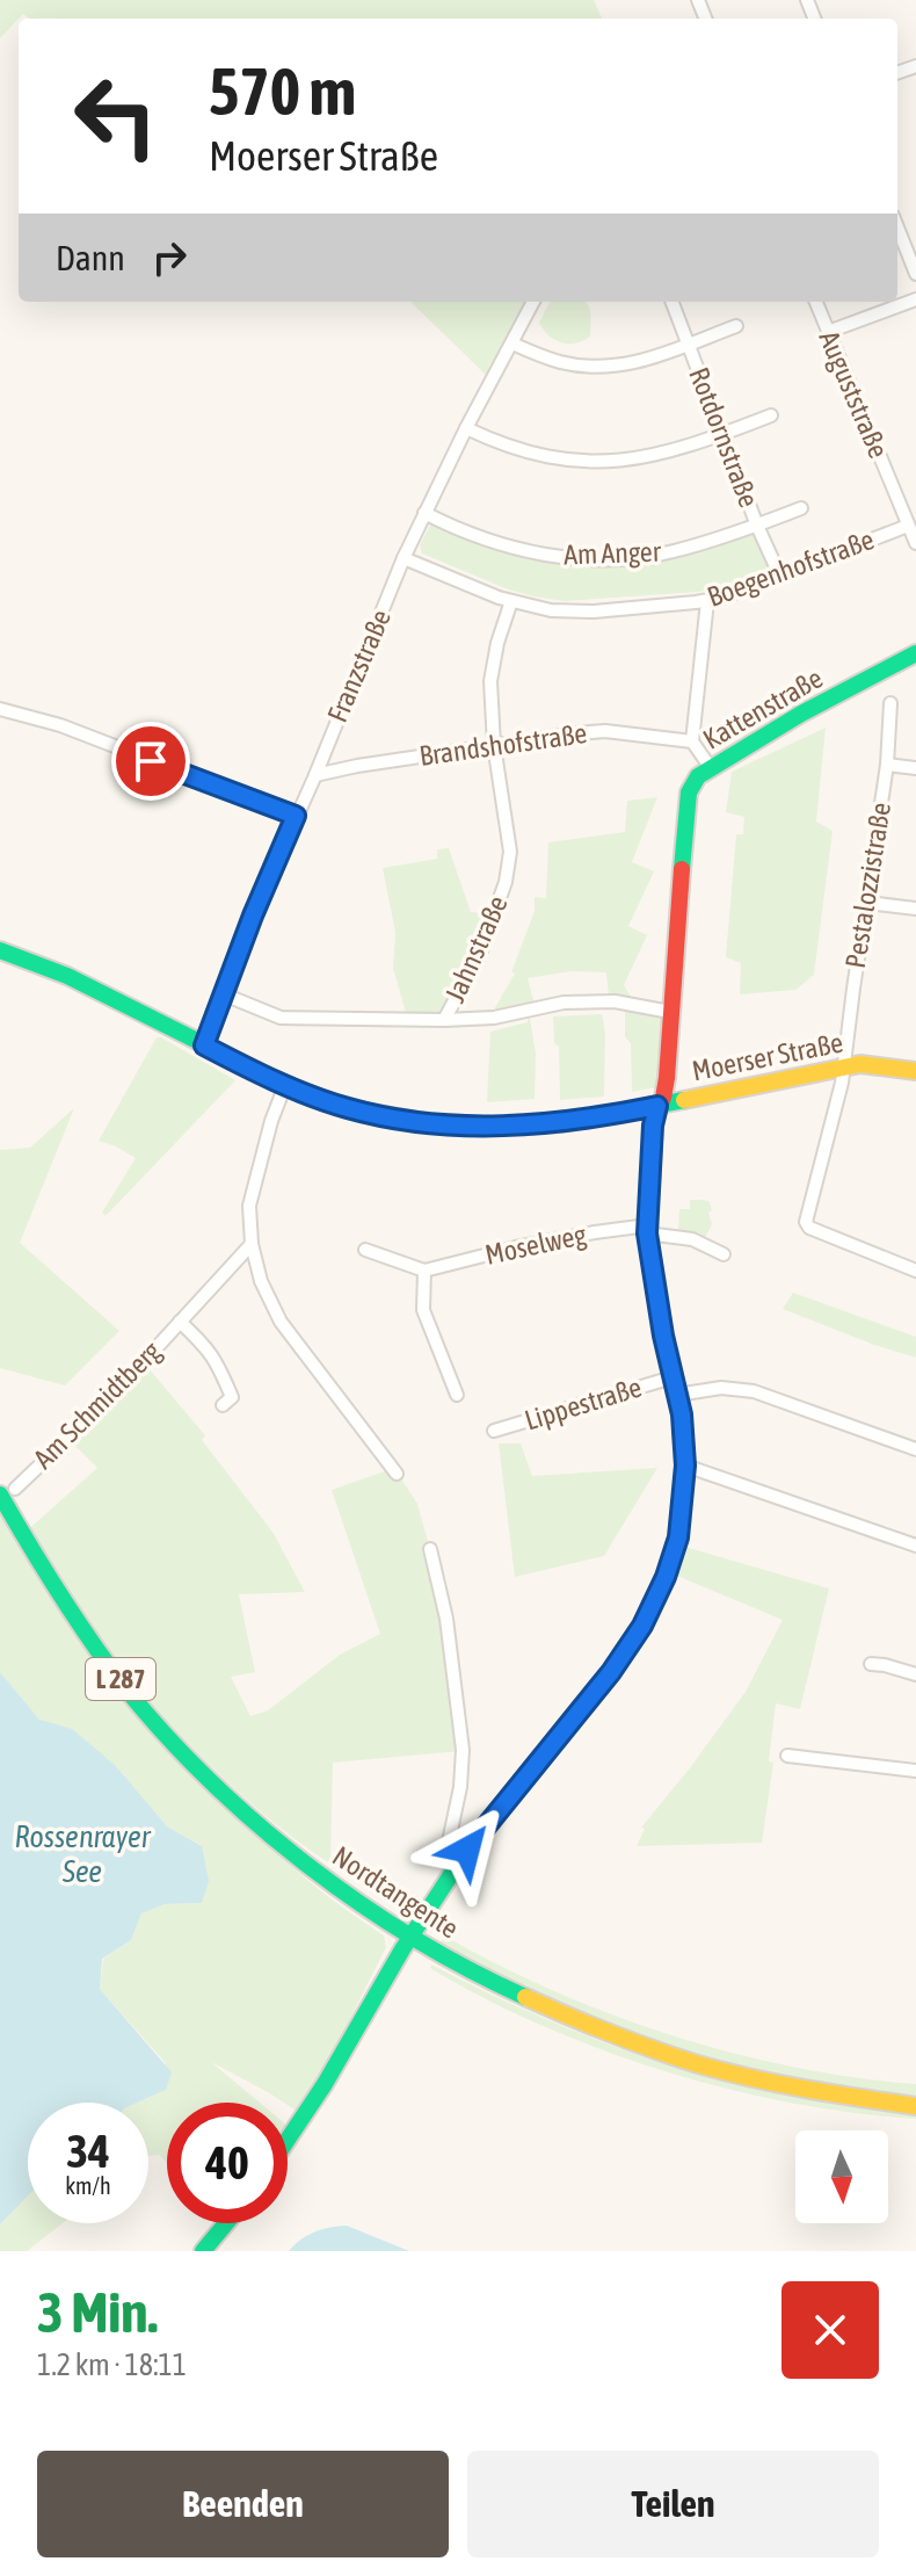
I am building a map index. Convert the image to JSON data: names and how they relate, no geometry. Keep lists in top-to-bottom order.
{
  "streets": {
    "street": [
      "Auguststraße",
      "Rotdornstraße",
      "Am Anger",
      "Boegenhofstraße",
      "Franzstraße",
      "Kattenstraße",
      "Brandshofstraße",
      "Pestalozzistraße",
      "Jahnstraße",
      "Moerser Straße",
      "Moselweg",
      "Lippestraße",
      "Am Schmidtberg",
      "L 287",
      "Nordtangente"
    ]
  },
  "crossings": [
    ["Auguststraße", "Boegenhofstraße"],
    ["Rotdornstraße", "Am Anger"],
    ["Rotdornstraße", "Boegenhofstraße"],
    ["Am Anger", "Franzstraße"],
    ["Boegenhofstraße", "Franzstraße"],
    ["Boegenhofstraße", "Jahnstraße"],
    ["Franzstraße", "Brandshofstraße"],
    ["Franzstraße", "Jahnstraße"],
    ["Franzstraße", "Moerser Straße"],
    ["Kattenstraße", "Moerser Straße"],
    ["Kattenstraße", "Moselweg"],
    ["Kattenstraße", "Lippestraße"],
    ["Kattenstraße", "Nordtangente"],
    ["Brandshofstraße", "Jahnstraße"],
    ["Pestalozzistraße", "Moerser Straße"],
    ["Am Schmidtberg", "Nordtangente"]
  ],
  "water": ["Rossenrayer See"],
  "north": "bottom",
  "page": {
    "turn": ["570 m", "Moerser Straße"],
    "then": "Dann",
    "speed": "34 km/h",
    "limit": "40",
    "heading": ["3 Min.", "1.2 km · 18:11"],
    "buttons": ["Beenden", "Teilen"]
  }
}
